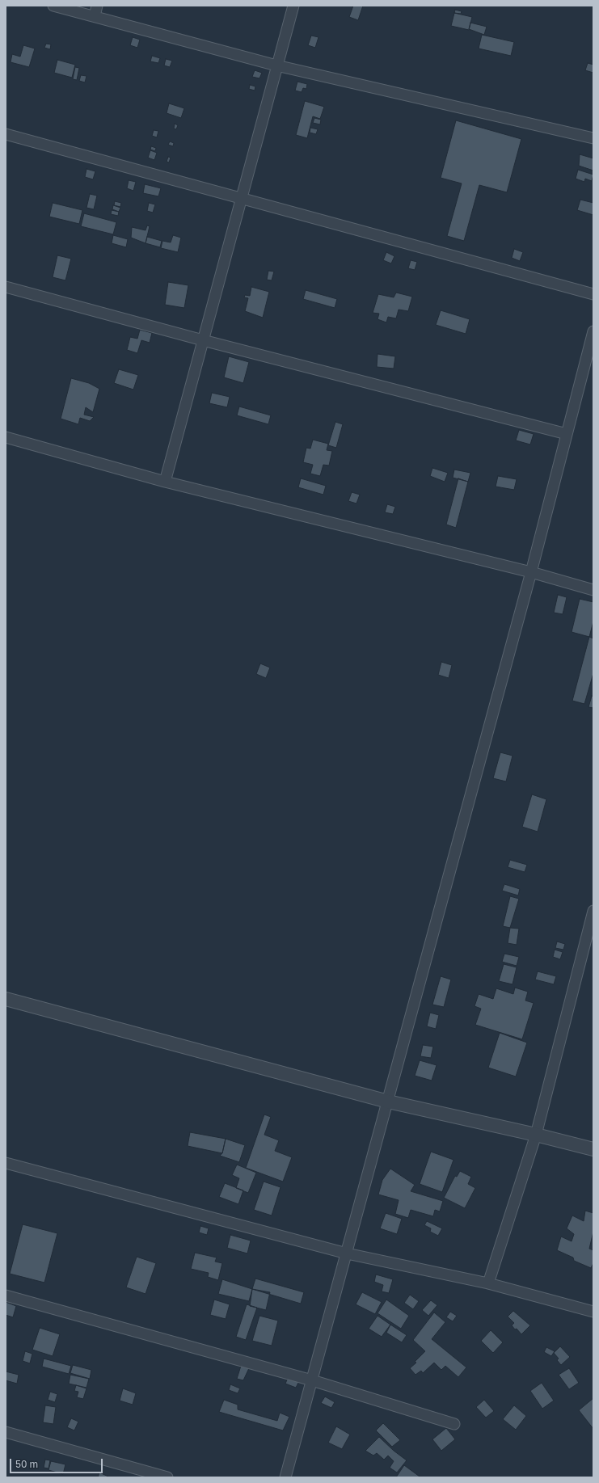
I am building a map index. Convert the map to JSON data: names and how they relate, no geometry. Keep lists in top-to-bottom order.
{
  "scale_bar": "50 m"
}
